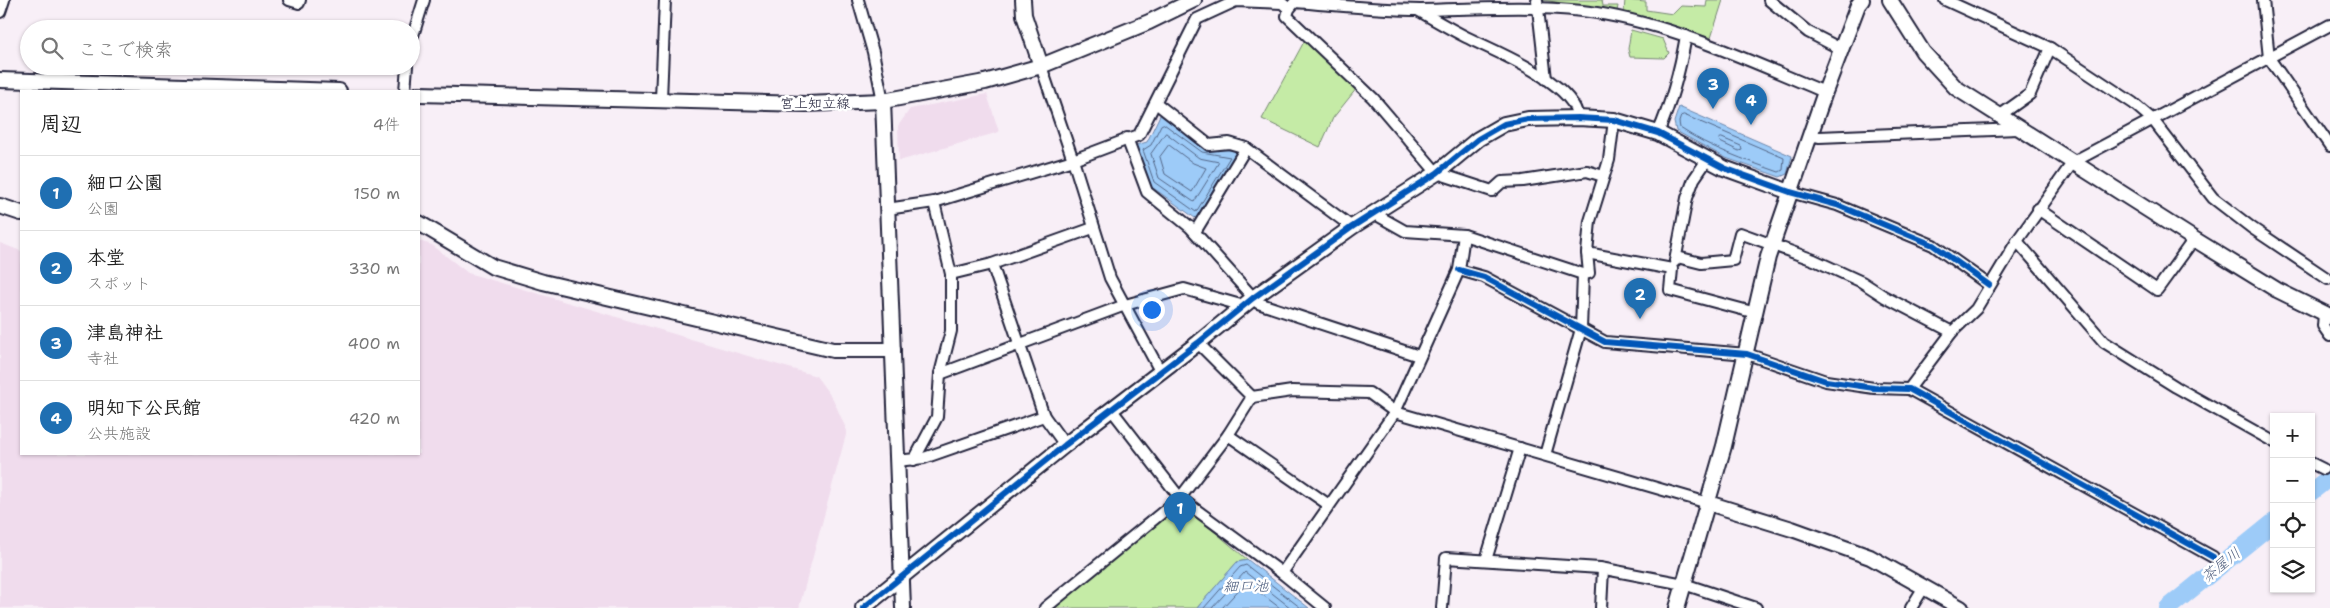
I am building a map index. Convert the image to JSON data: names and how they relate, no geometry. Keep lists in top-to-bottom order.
{
  "streets": {
    "street": ["宮上知立線"]
  },
  "water": ["茶屋川", "細口池"],
  "page": {
    "search": "ここで検索",
    "pins": [
      "3",
      "4",
      "2",
      "1"
    ],
    "heading": ["周辺", "4件"],
    "list": [
      {
        "mark": "1",
        "name": "細口公園",
        "note": "公園",
        "value": "150 m"
      },
      {
        "mark": "2",
        "name": "本堂",
        "note": "スポット",
        "value": "330 m"
      },
      {
        "mark": "3",
        "name": "津島神社",
        "note": "寺社",
        "value": "400 m"
      },
      {
        "mark": "4",
        "name": "明知下公民館",
        "note": "公共施設",
        "value": "420 m"
      }
    ],
    "map_buttons": ["+", "−"]
  }
}
